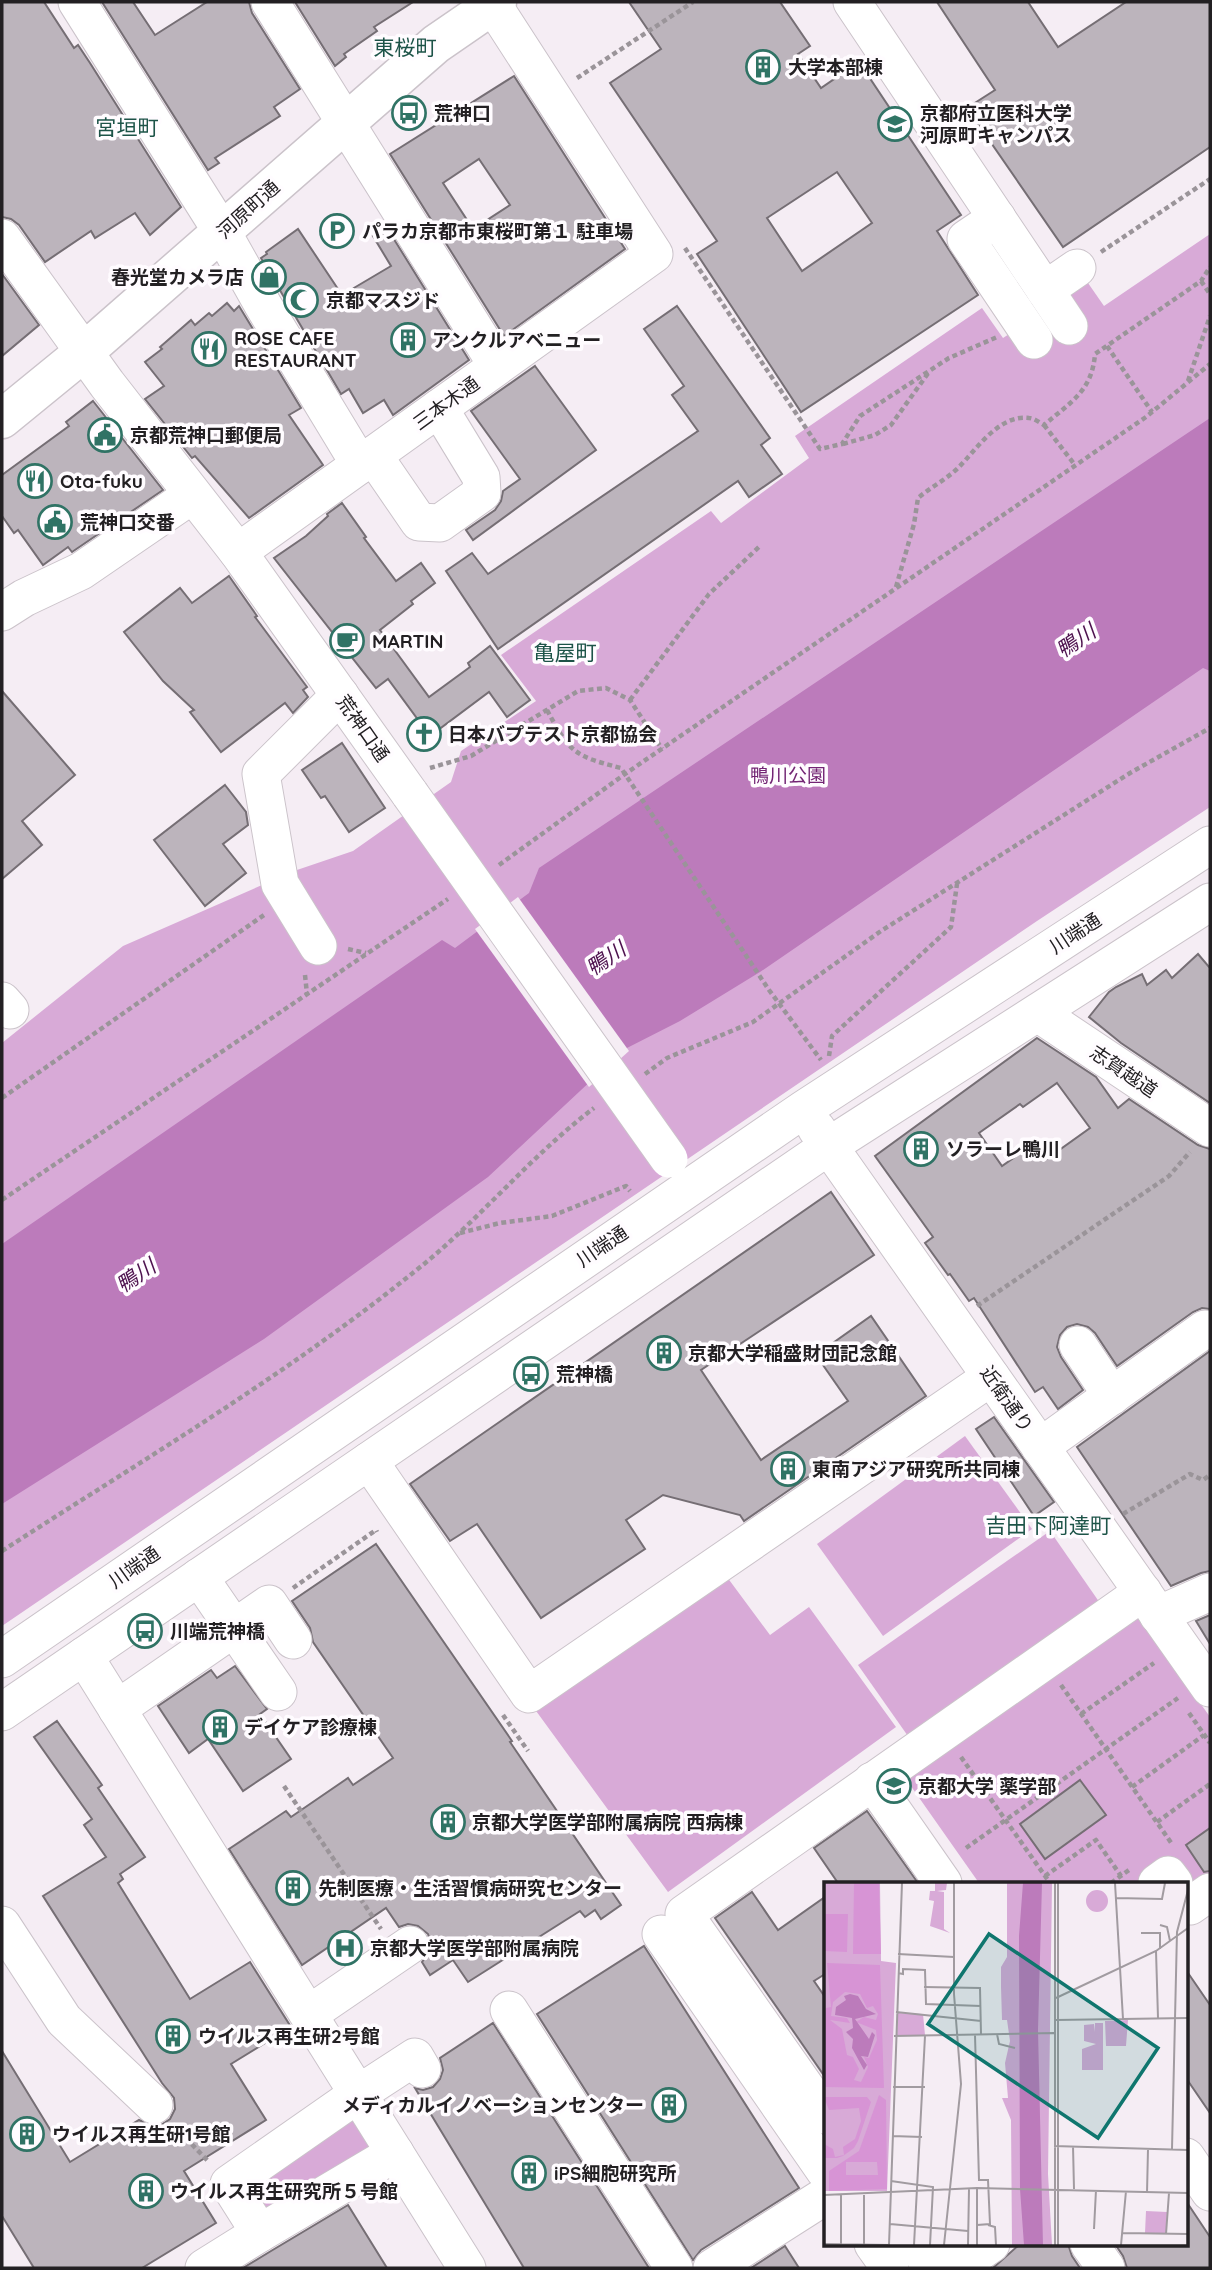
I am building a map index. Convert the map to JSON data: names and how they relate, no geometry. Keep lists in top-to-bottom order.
{
  "streets": {
    "main road": ["河原町通"],
    "street": [
      "三本木通",
      "荒神口通",
      "川端通",
      "志賀越道",
      "近衛通り"
    ]
  },
  "crossings": [
    ["河原町通", "荒神口通"],
    ["三本木通", "荒神口通"],
    ["荒神口通", "川端通"],
    ["川端通", "近衛通り"]
  ],
  "districts": [
    "東桜町",
    "宮垣町",
    "亀屋町",
    "吉田下阿達町"
  ],
  "water": ["鴨川"],
  "parks": ["鴨川公園"],
  "places": {
    "building": [
      "大学本部棟",
      "アンクルアベニュー",
      "ソラーレ鴨川",
      "京都大学稲盛財団記念館",
      "東南アジア研究所共同棟",
      "デイケア診療棟",
      "京都大学医学部附属病院 西病棟",
      "先制医療・生活習慣病研究センター",
      "ウイルス再生研2号館",
      "メディカルイノベーションセンター",
      "ウイルス再生研1号館",
      "iPS細胞研究所",
      "ウイルス再生研究所５号館"
    ],
    "bus stop": ["荒神口", "荒神橋", "川端荒神橋"],
    "school or university": ["京都府立医科大学 河原町キャンパス", "京都大学 薬学部"],
    "parking": ["パラカ京都市東桜町第１ 駐車場"],
    "shop": ["春光堂カメラ店"],
    "mosque": ["京都マスジド"],
    "restaurant": ["ROSE CAFE RESTAURANT", "Ota-fuku"],
    "public building": ["京都荒神口郵便局", "荒神口交番"],
    "cafe": ["MARTIN"],
    "church": ["日本バプテスト京都協会"],
    "hospital": ["京都大学医学部附属病院"]
  }
}
